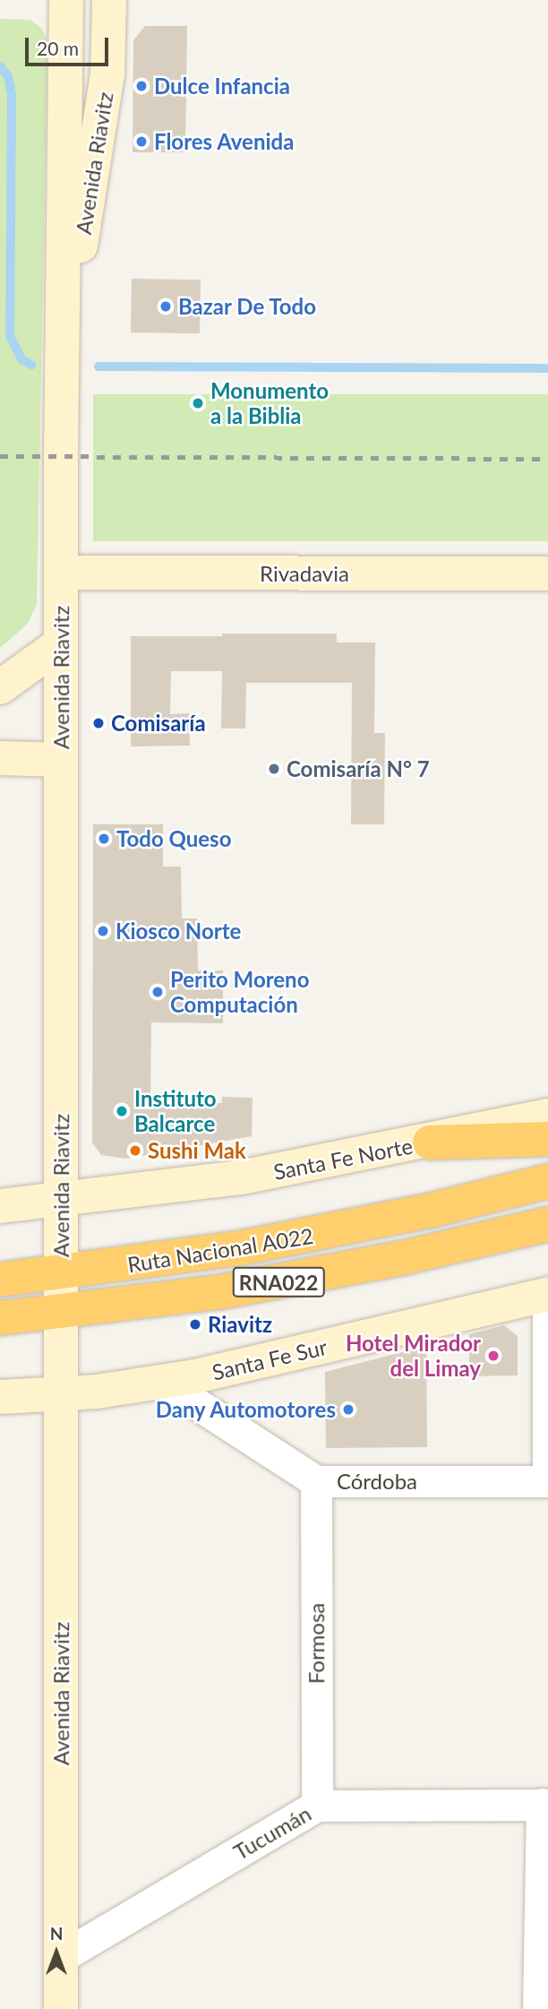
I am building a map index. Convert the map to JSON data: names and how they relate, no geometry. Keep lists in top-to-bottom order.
{
  "streets": {
    "highway": ["Ruta Nacional A022", "RNA022"],
    "main road": [
      "Avenida Riavitz",
      "Rivadavia",
      "Santa Fe Norte",
      "Santa Fe Sur"
    ],
    "street": ["Córdoba", "Formosa", "Tucumán"]
  },
  "crossings": [
    ["Avenida Riavitz", "Rivadavia"],
    ["Avenida Riavitz", "Santa Fe Norte"],
    ["Avenida Riavitz", "Ruta Nacional A022"],
    ["Avenida Riavitz", "Santa Fe Sur"],
    ["Avenida Riavitz", "Tucumán"],
    ["Santa Fe Sur", "Córdoba"],
    ["Córdoba", "Formosa"],
    ["Formosa", "Tucumán"]
  ],
  "places": [
    "Dulce Infancia",
    "Flores Avenida",
    "Bazar De Todo",
    "Monumento a la Biblia",
    "Comisaría",
    "Comisaría N° 7",
    "Todo Queso",
    "Kiosco Norte",
    "Perito Moreno Computación",
    "Instituto Balcarce",
    "Sushi Mak",
    "Riavitz",
    "Hotel Mirador del Limay",
    "Dany Automotores"
  ],
  "scale_bar": "20 m",
  "north": "top"
}
